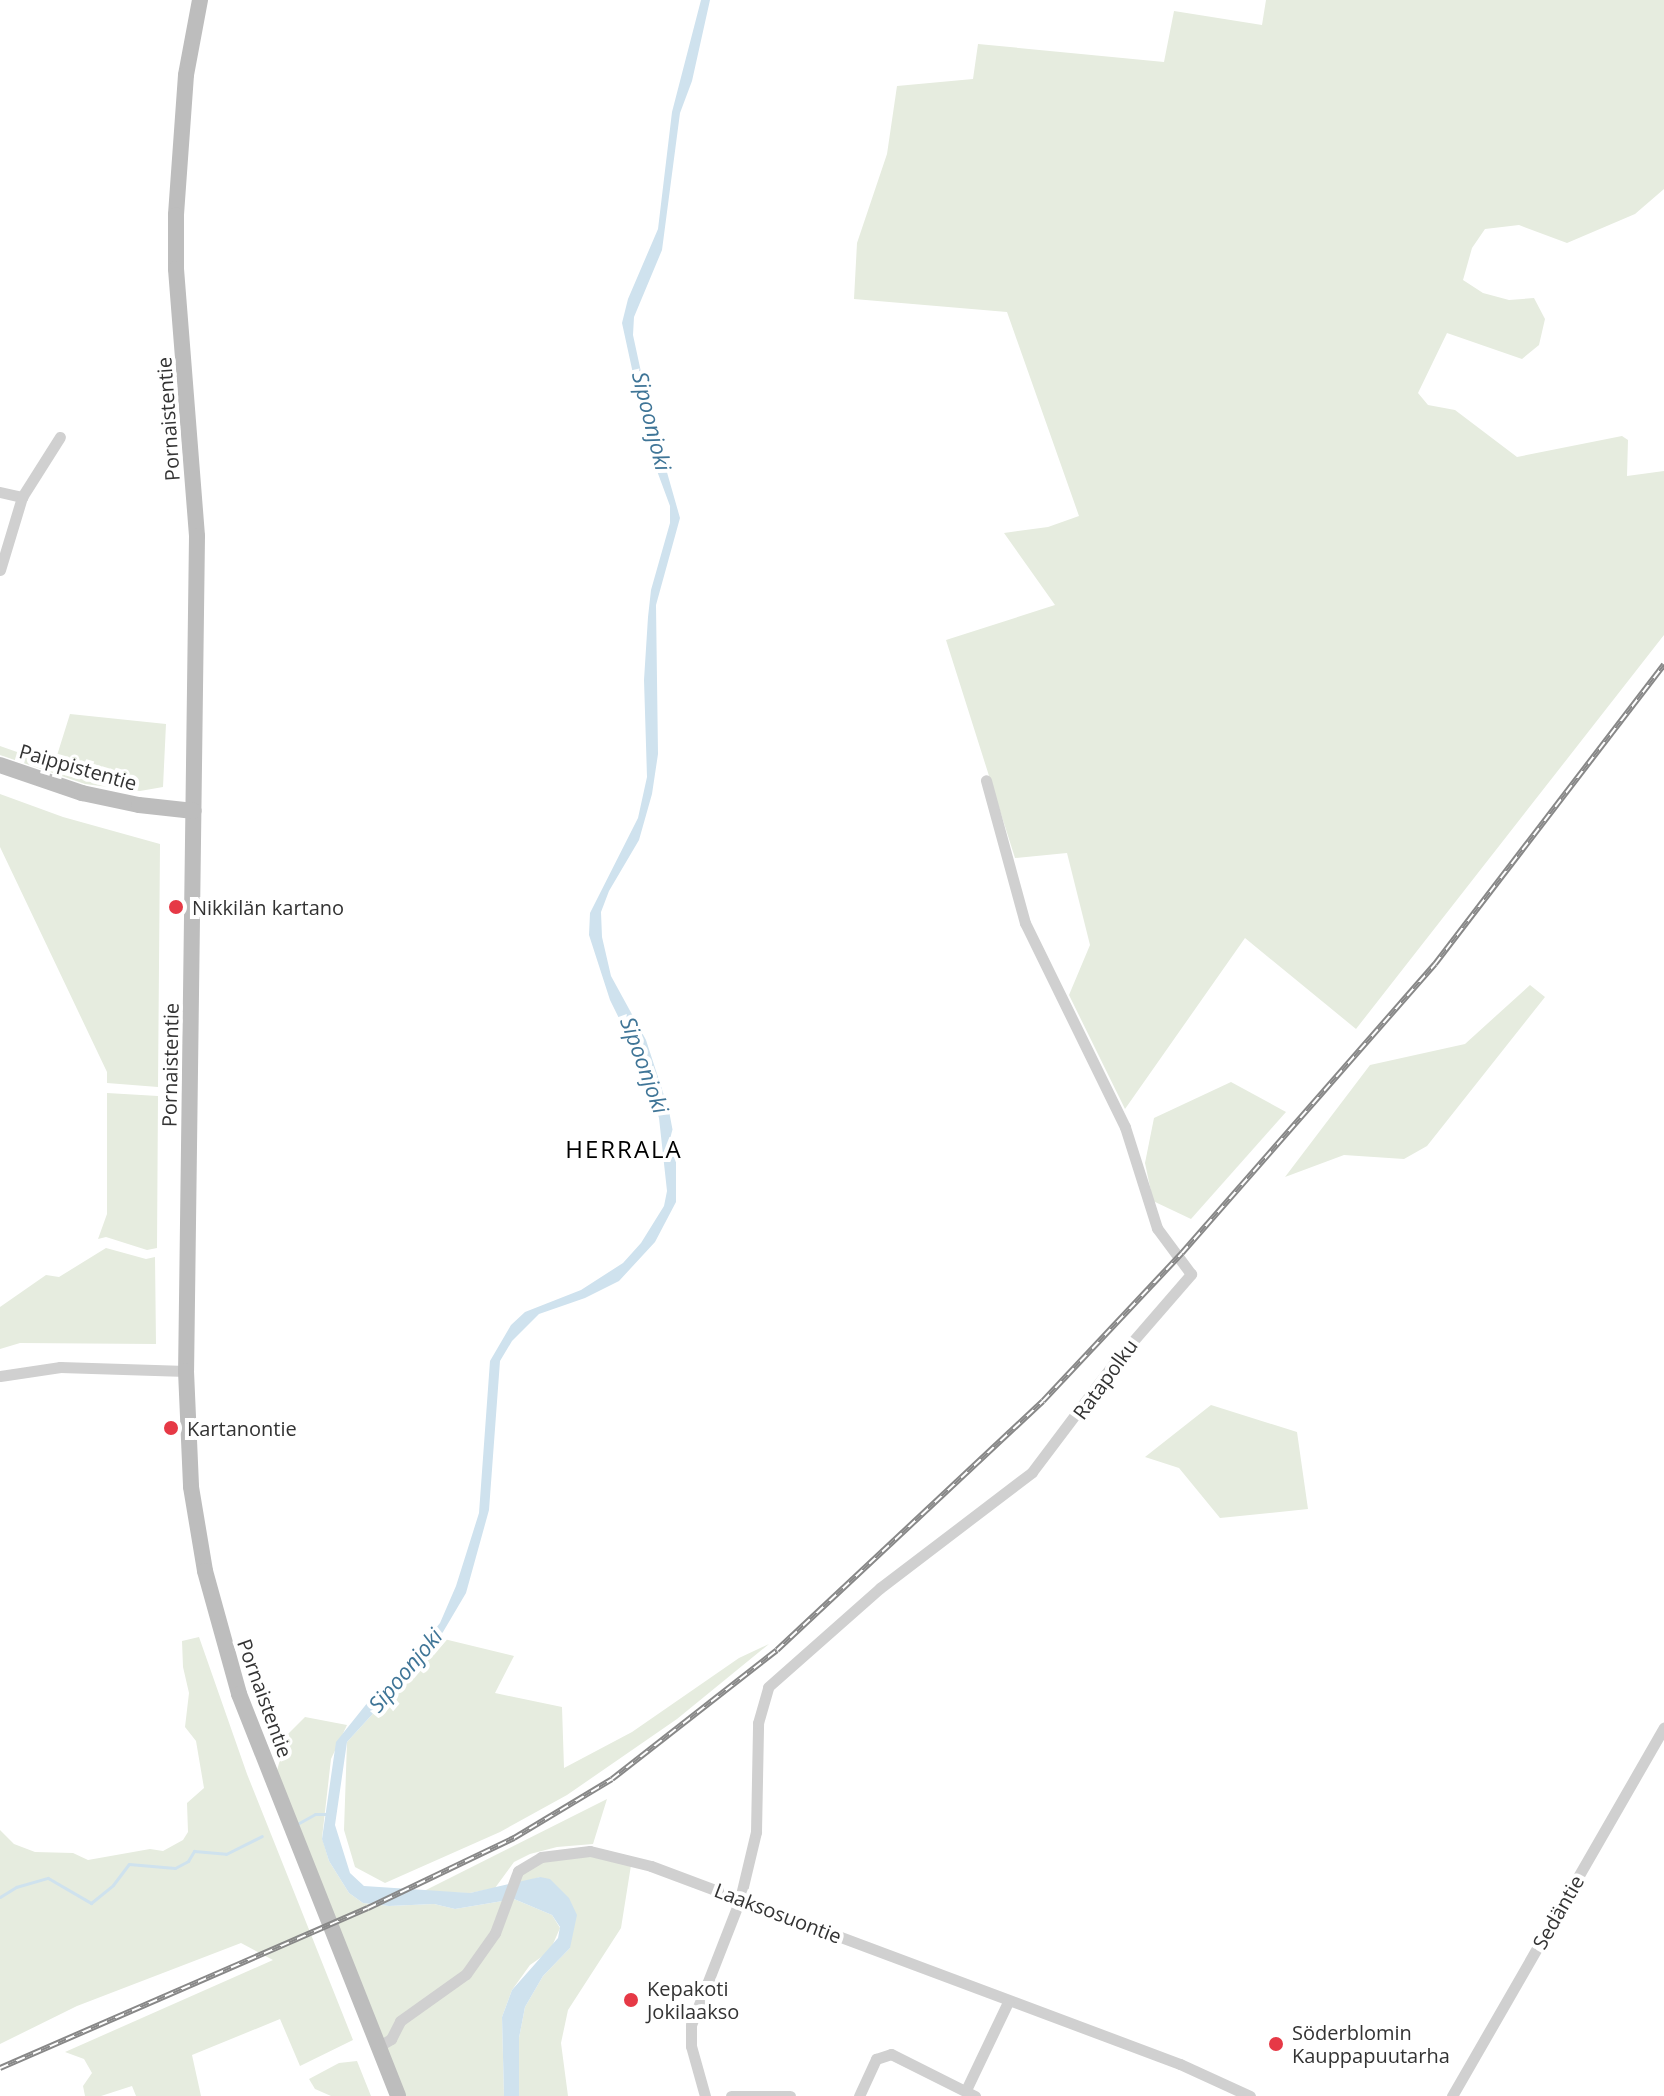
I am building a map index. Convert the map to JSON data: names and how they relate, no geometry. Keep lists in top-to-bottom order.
{
  "streets": {
    "street": [
      "Pornaistentie",
      "Paippistentie",
      "Ratapolku",
      "Sedäntie",
      "Laaksosuontie"
    ]
  },
  "crossings": [
    ["Pornaistentie", "Paippistentie"],
    ["Pornaistentie", "Laaksosuontie"],
    ["Ratapolku", "Laaksosuontie"]
  ],
  "districts": ["HERRALA"],
  "water": ["Sipoonjoki"],
  "places": [
    "Nikkilän kartano",
    "Kartanontie",
    "Kepakoti Jokilaakso",
    "Söderblomin Kauppapuutarha"
  ]
}
